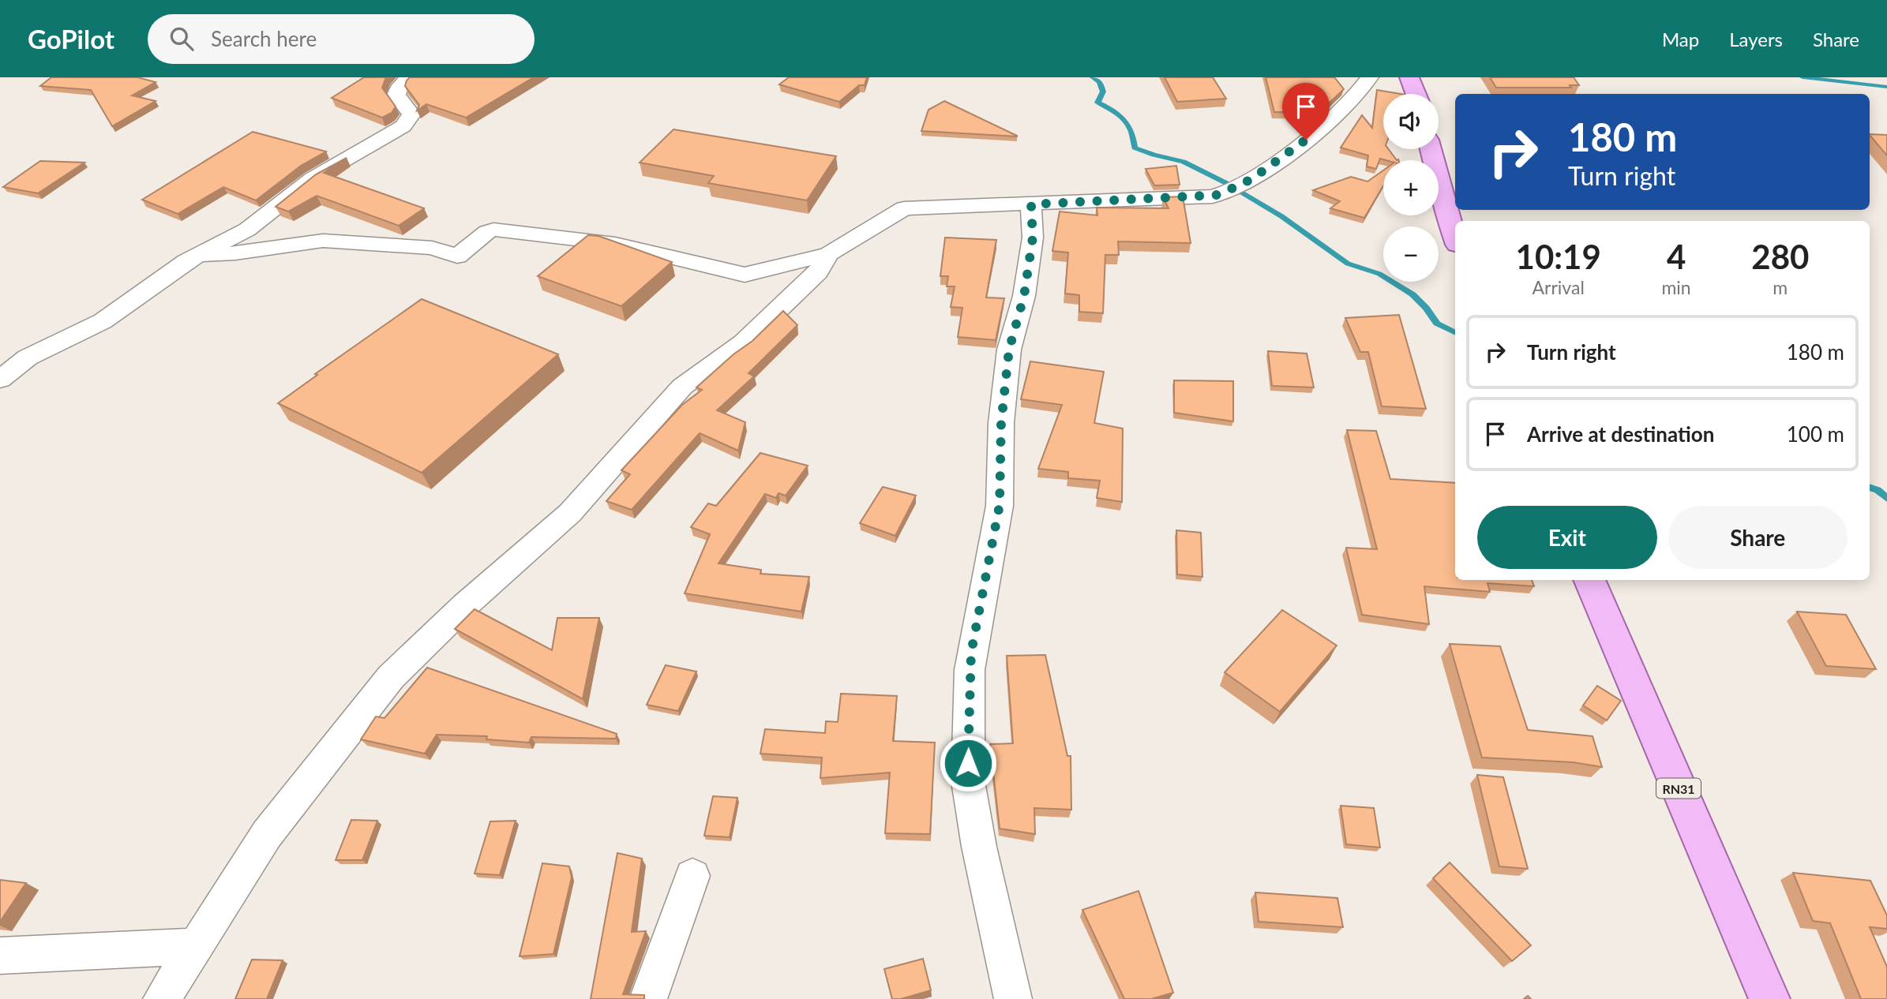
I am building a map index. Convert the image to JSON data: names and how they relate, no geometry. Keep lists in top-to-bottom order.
{
  "streets": {
    "main road": ["RN31"]
  },
  "page": {
    "header": "GoPilot",
    "search": "Search here",
    "nav": ["Map", "Layers", "Share"],
    "map_buttons": ["+", "−"],
    "turn": ["180 m", "Turn right"],
    "eta": [
      "10:19",
      "Arrival",
      "4",
      "min",
      "280",
      "m"
    ],
    "list": [
      {
        "name": "Turn right",
        "value": "180 m"
      },
      {
        "name": "Arrive at destination",
        "value": "100 m"
      }
    ],
    "buttons": ["Exit", "Share"]
  }
}
